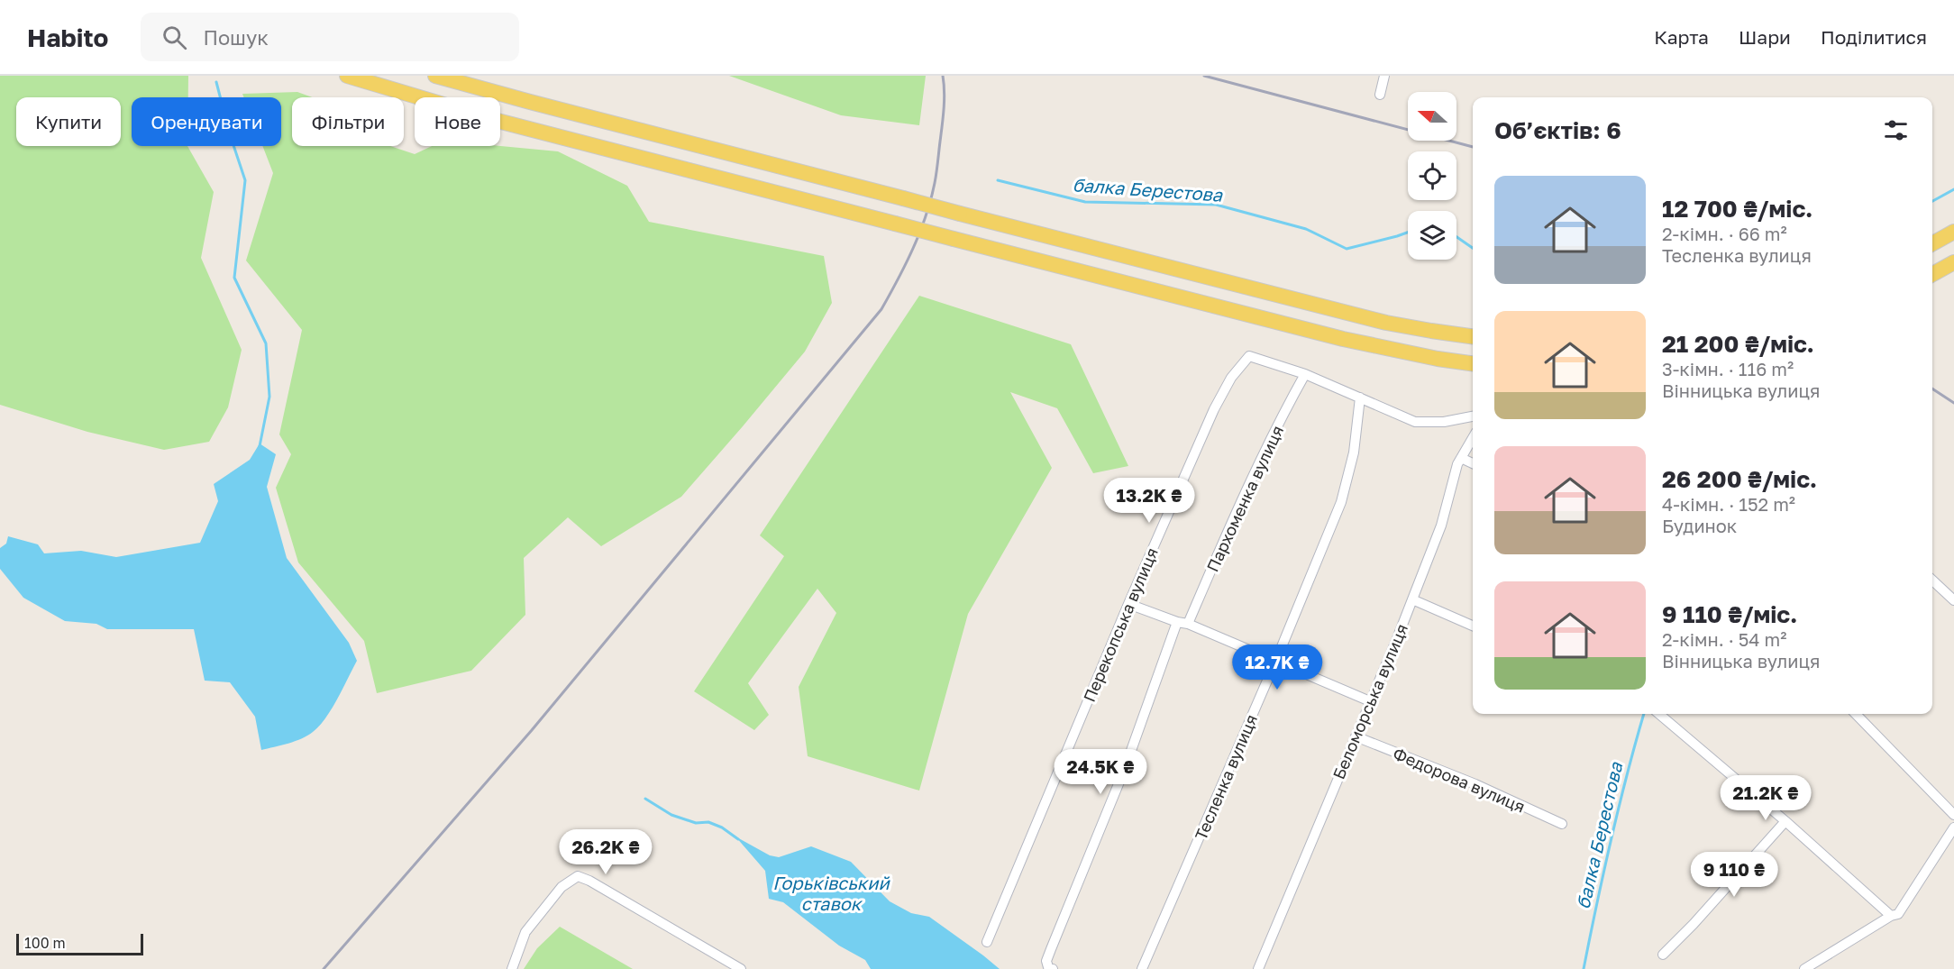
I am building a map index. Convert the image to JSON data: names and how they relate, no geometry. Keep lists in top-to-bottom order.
{
  "streets": {
    "street": [
      "Пархоменка вулиця",
      "Перекопська вулиця",
      "Беломорська вулиця",
      "Тесленка вулиця",
      "Федорова вулиця"
    ]
  },
  "crossings": [
    ["Пархоменка вулиця", "Перекопська вулиця"],
    ["Перекопська вулиця", "Тесленка вулиця"],
    ["Беломорська вулиця", "Федорова вулиця"]
  ],
  "water": ["балка Берестова", "Горьківський ставок"],
  "scale_bar": "100 m",
  "north": "left",
  "page": {
    "header": "Habito",
    "search": "Пошук",
    "nav": ["Карта", "Шари", "Поділитися"],
    "chip": [
      "Купити",
      "Орендувати",
      "Фільтри",
      "Нове"
    ],
    "heading": "Об’єктів: 6",
    "list": [
      {
        "name": "12 700 ₴/міс.",
        "note": "2-кімн. · 66 m² · Тесленка вулиця"
      },
      {
        "name": "21 200 ₴/міс.",
        "note": "3-кімн. · 116 m² · Вінницька вулиця"
      },
      {
        "name": "26 200 ₴/міс.",
        "note": "4-кімн. · 152 m² · Будинок"
      },
      {
        "name": "9 110 ₴/міс.",
        "note": "2-кімн. · 54 m² · Вінницька вулиця"
      }
    ],
    "price": [
      "13.2K ₴",
      "12.7K ₴",
      "24.5K ₴",
      "21.2K ₴",
      "26.2K ₴",
      "9 110 ₴"
    ],
    "scale": "100 m"
  }
}
